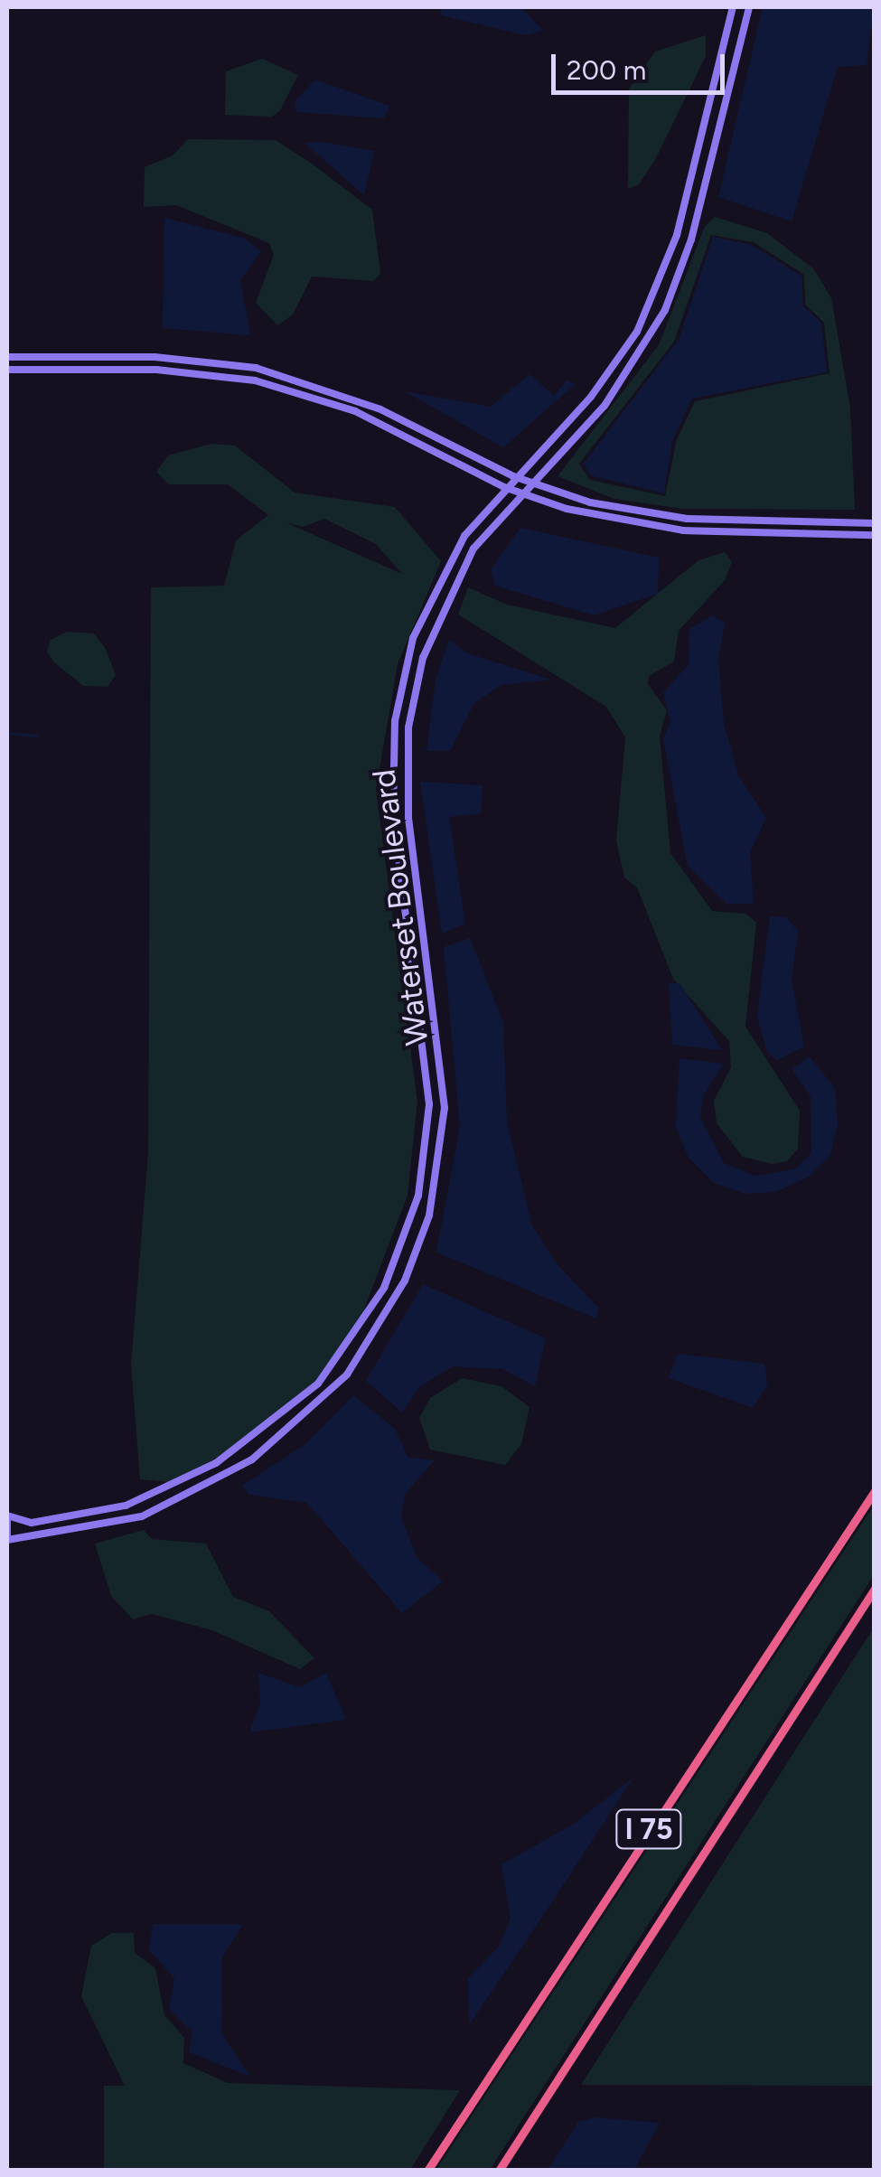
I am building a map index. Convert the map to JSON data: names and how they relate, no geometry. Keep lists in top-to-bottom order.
{
  "streets": {
    "highway": ["I 75"],
    "street": ["Waterset Boulevard"]
  },
  "scale_bar": "200 m"
}
